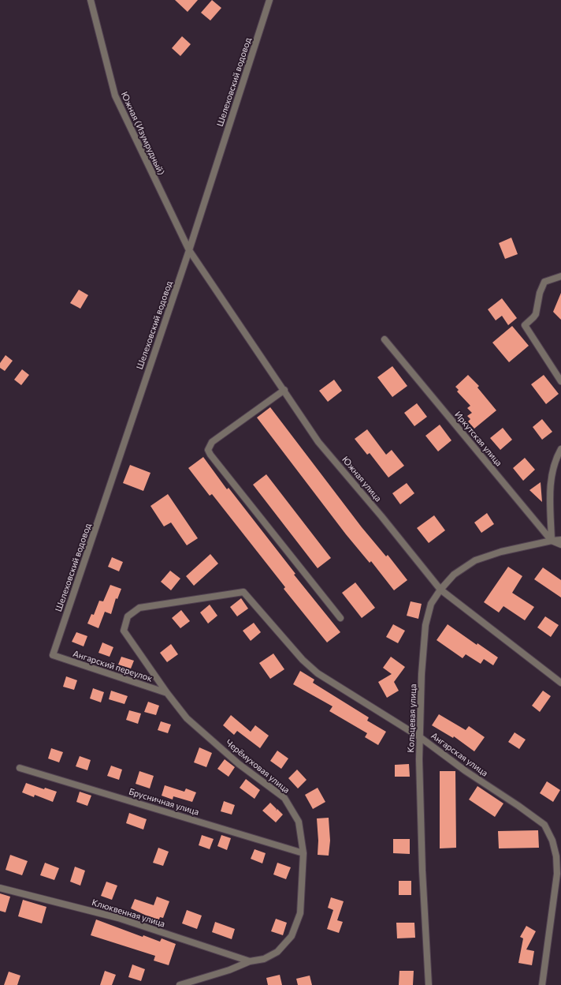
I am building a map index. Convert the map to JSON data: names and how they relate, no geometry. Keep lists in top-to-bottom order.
{
  "streets": {
    "street": [
      "Шелеховский водовод",
      "Южная (Изумрудный)",
      "Иркутская улица",
      "Южная улица",
      "Ангарский переулок",
      "Кольцевая улица",
      "Ангарская улица",
      "Черёмуховая улица",
      "Брусничная улица",
      "Клюквенная улица"
    ]
  },
  "crossings": [
    ["Шелеховский водовод", "Южная (Изумрудный)"],
    ["Шелеховский водовод", "Южная улица"],
    ["Шелеховский водовод", "Ангарский переулок"],
    ["Южная (Изумрудный)", "Южная улица"],
    ["Иркутская улица", "Кольцевая улица"],
    ["Южная улица", "Кольцевая улица"],
    ["Ангарский переулок", "Черёмуховая улица"],
    ["Кольцевая улица", "Ангарская улица"],
    ["Ангарская улица", "Черёмуховая улица"],
    ["Черёмуховая улица", "Брусничная улица"],
    ["Черёмуховая улица", "Клюквенная улица"]
  ]
}
